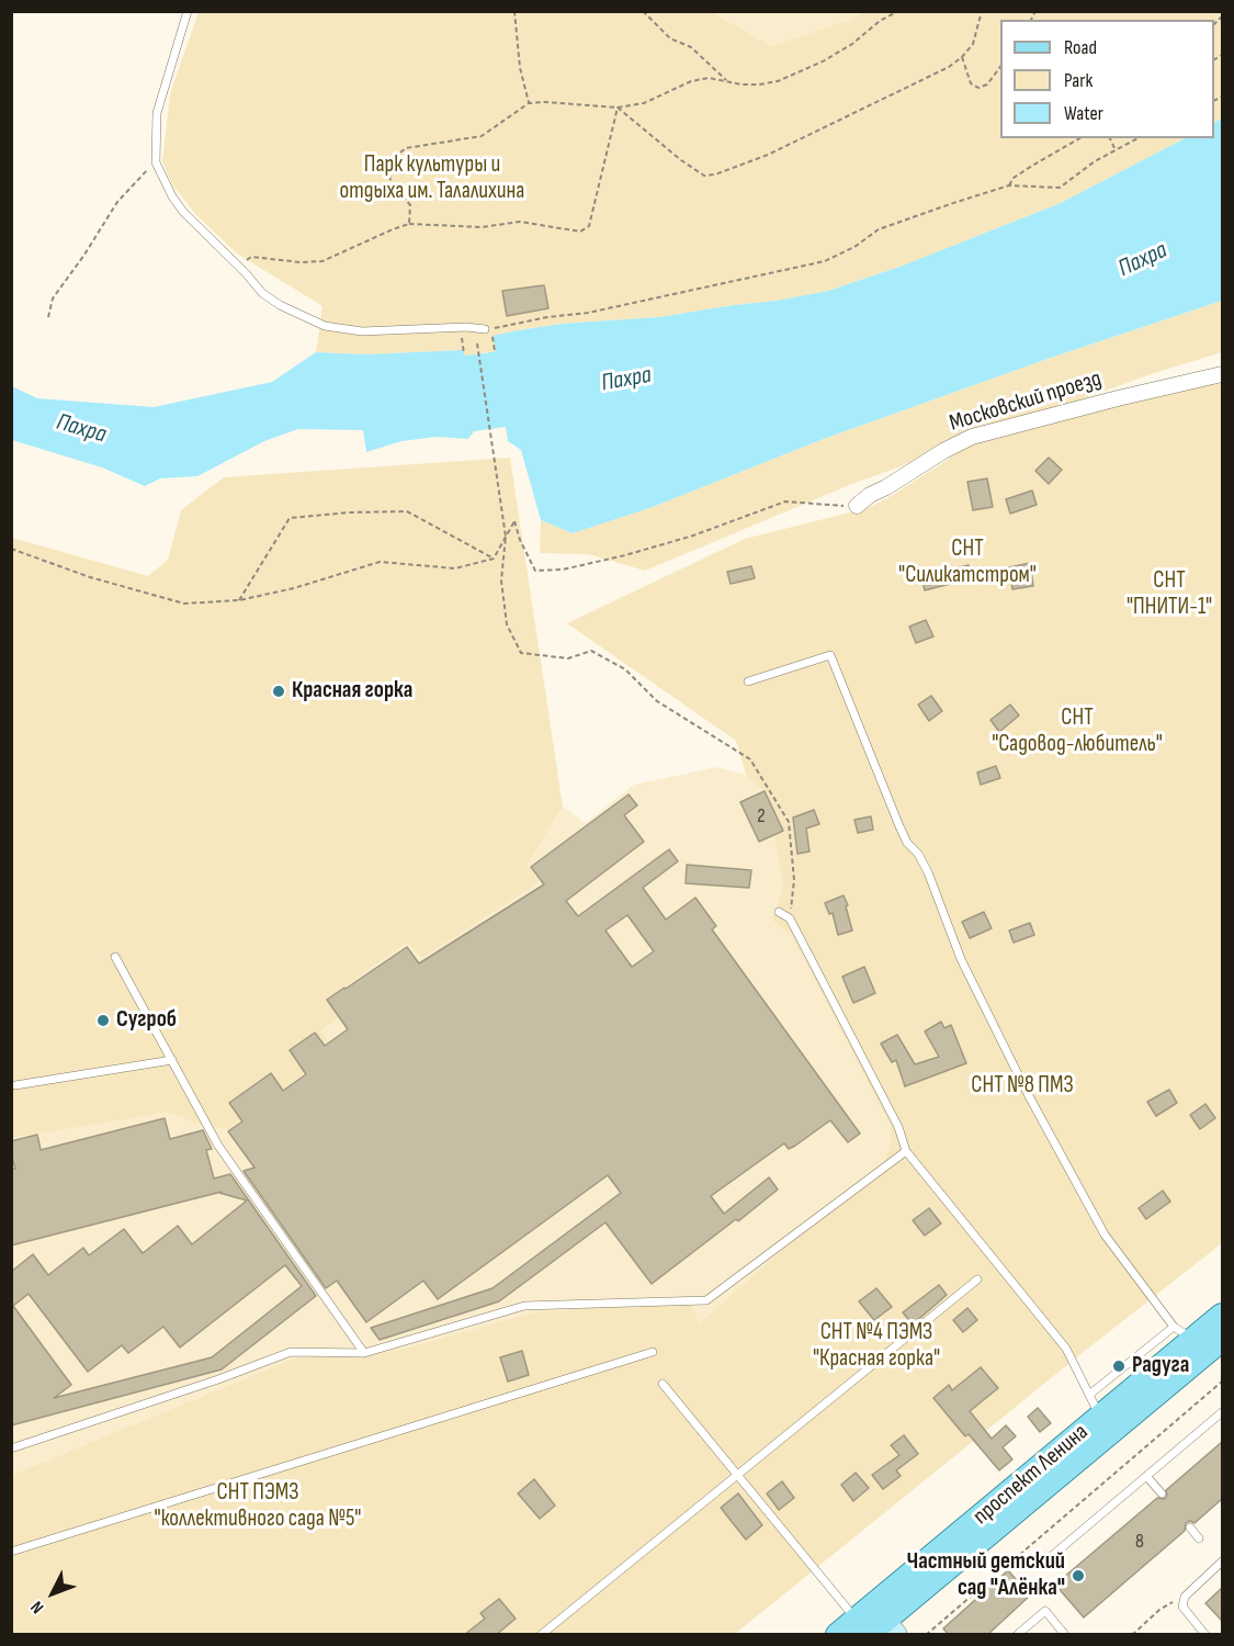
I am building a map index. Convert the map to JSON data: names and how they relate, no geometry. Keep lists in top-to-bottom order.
{
  "streets": {
    "main road": ["проспект Ленина"],
    "street": ["Московский проезд"]
  },
  "water": ["Пахра"],
  "parks": [
    "Парк культуры и отдыха им. Талалихина",
    "СНТ \"Силикатстром\"",
    "СНТ \"ПНИТИ-1\"",
    "СНТ \"Садовод-любитель\"",
    "СНТ №8 ПМЗ",
    "СНТ №4 ПЭМЗ \"Красная горка\"",
    "СНТ ПЭМЗ \"коллективного сада №5\""
  ],
  "places": [
    "Красная горка",
    "Сугроб",
    "Радуга",
    "Частный детский сад \"Алёнка\""
  ],
  "house_numbers": ["2", "8"],
  "legend": ["Road", "Park", "Water"],
  "north": "bottom left"
}
